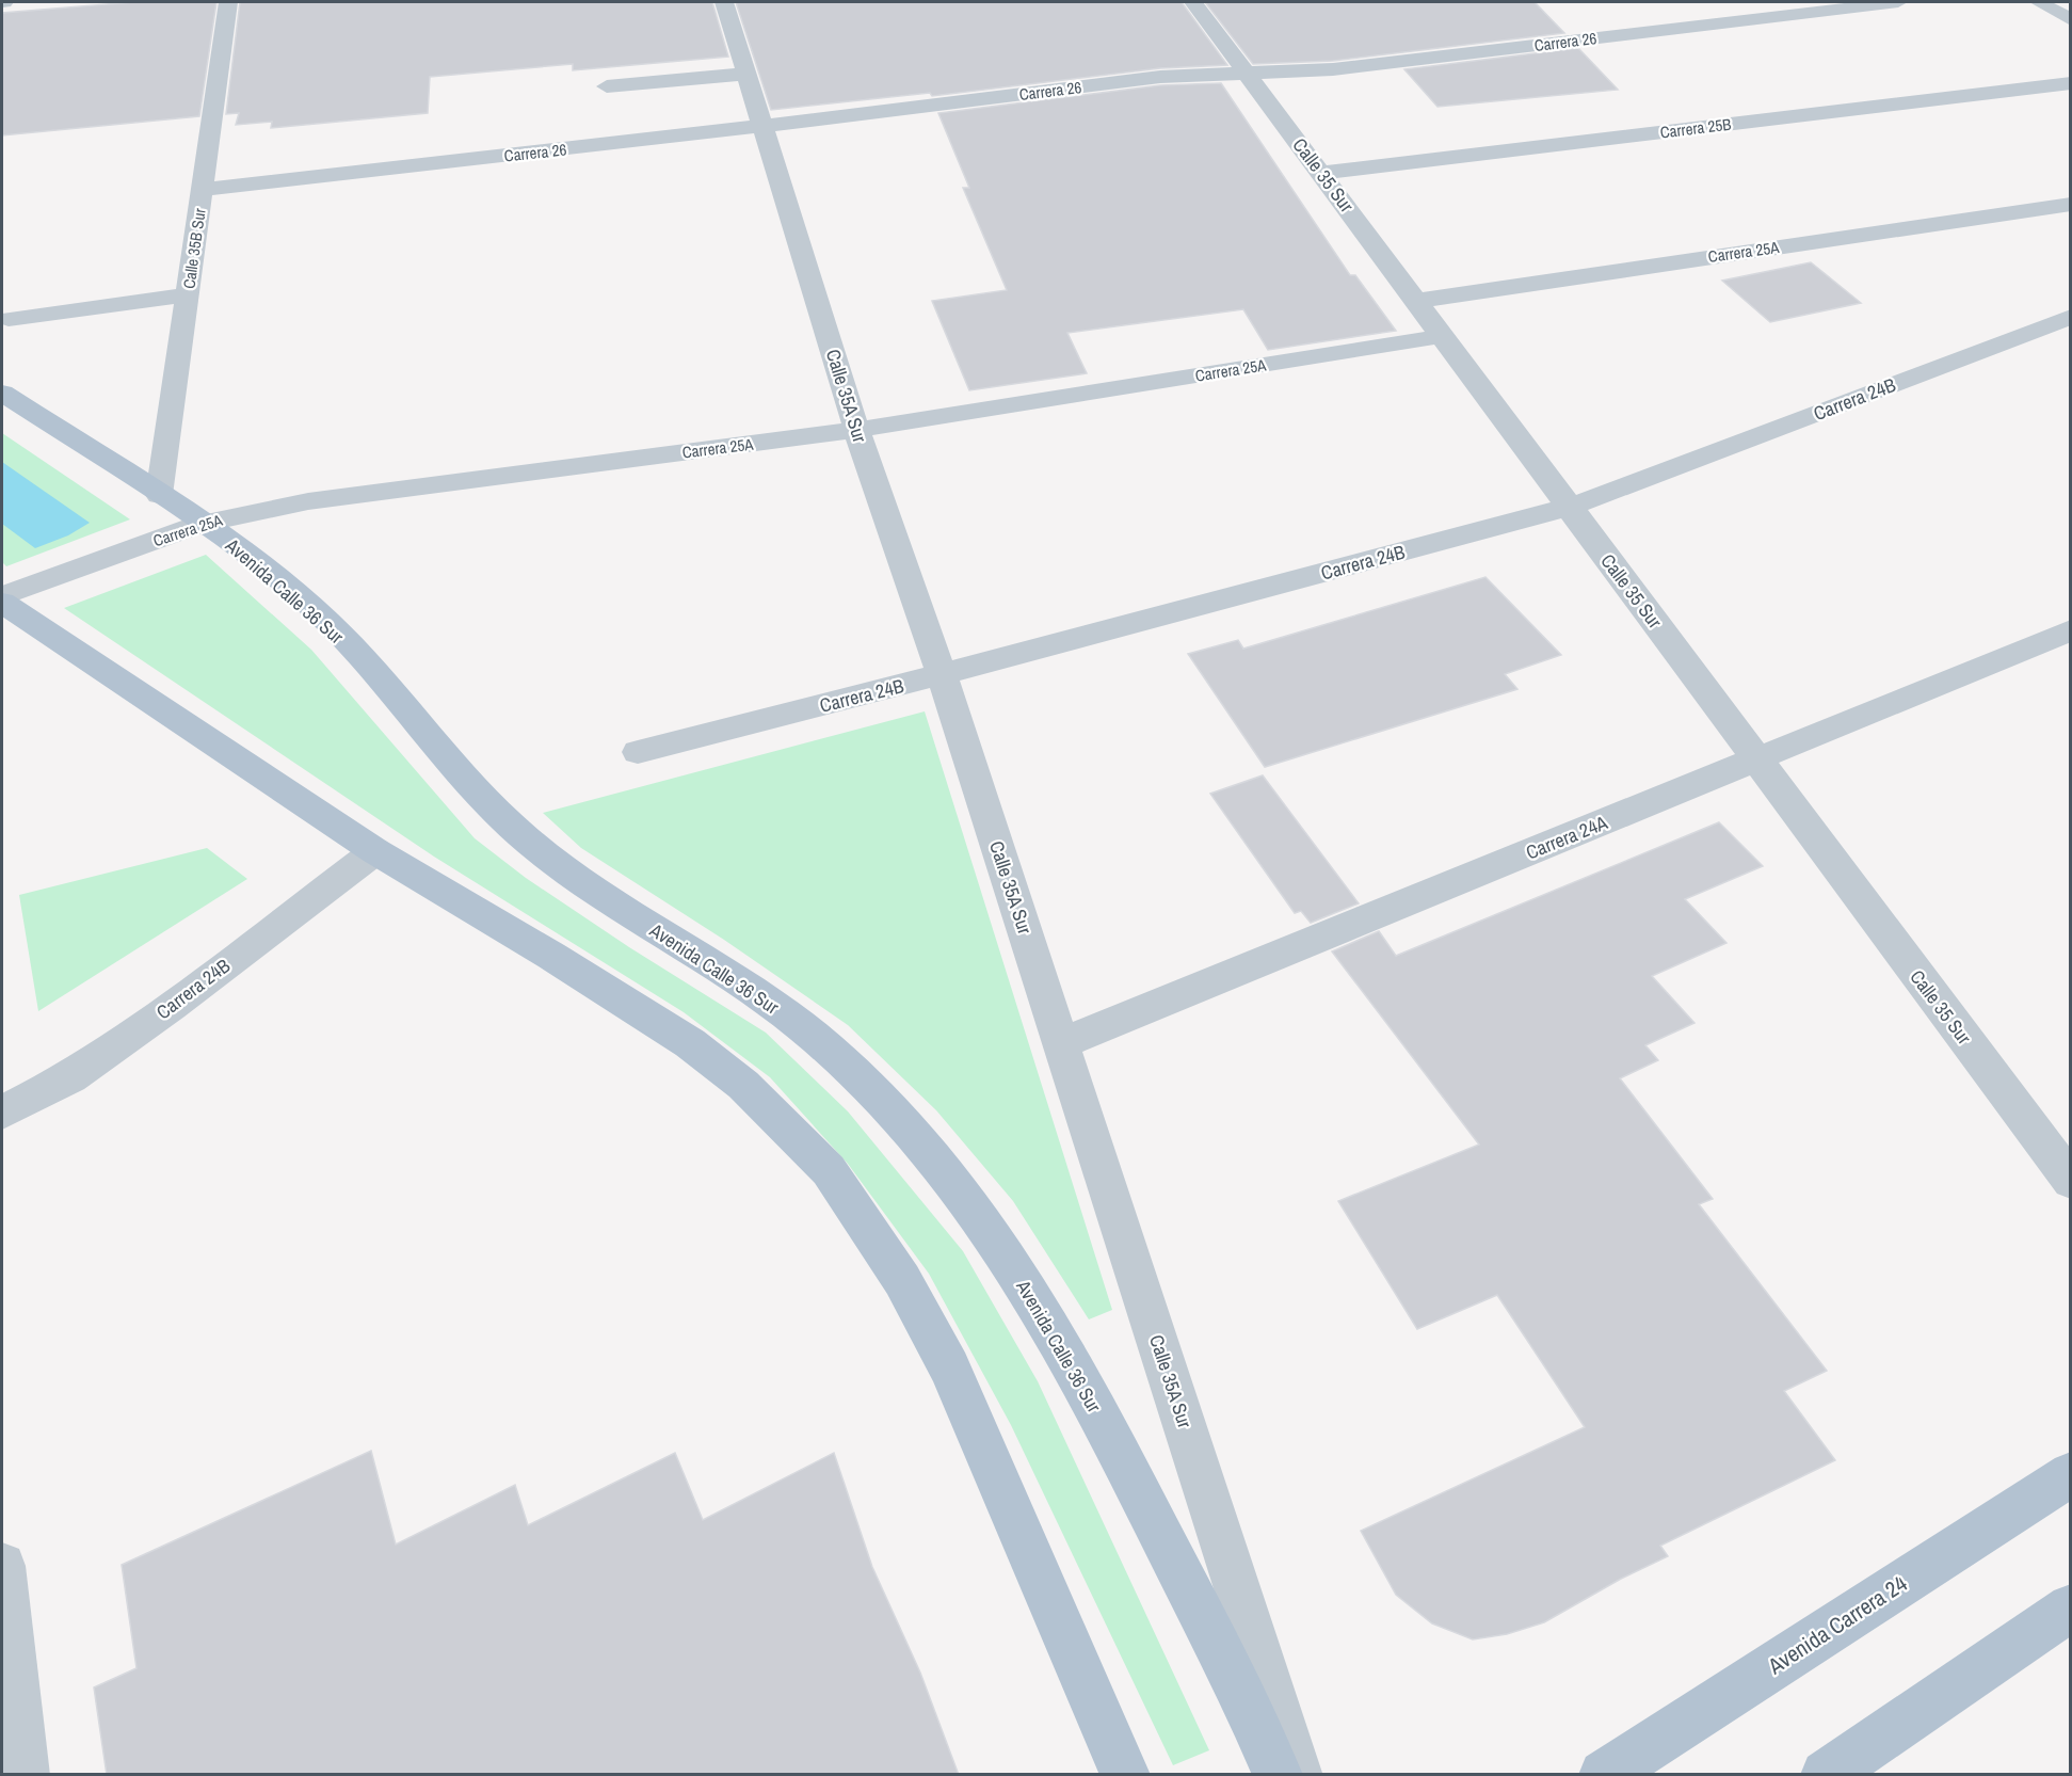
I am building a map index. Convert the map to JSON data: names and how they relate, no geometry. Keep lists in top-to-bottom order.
{
  "streets": {
    "main road": ["Avenida Calle 36 Sur", "Avenida Carrera 24"],
    "street": [
      "Carrera 26",
      "Carrera 25B",
      "Calle 35 Sur",
      "Calle 35B Sur",
      "Carrera 25A",
      "Calle 35A Sur",
      "Carrera 24B",
      "Carrera 24A"
    ]
  },
  "crossings": [
    ["Carrera 26", "Calle 35 Sur"],
    ["Carrera 26", "Calle 35B Sur"],
    ["Carrera 26", "Calle 35A Sur"],
    ["Carrera 25B", "Calle 35 Sur"],
    ["Calle 35 Sur", "Carrera 25A"],
    ["Calle 35 Sur", "Carrera 24B"],
    ["Calle 35 Sur", "Carrera 24A"],
    ["Calle 35B Sur", "Avenida Calle 36 Sur"],
    ["Carrera 25A", "Calle 35A Sur"],
    ["Carrera 25A", "Avenida Calle 36 Sur"],
    ["Calle 35A Sur", "Carrera 24B"],
    ["Calle 35A Sur", "Carrera 24A"]
  ]
}
